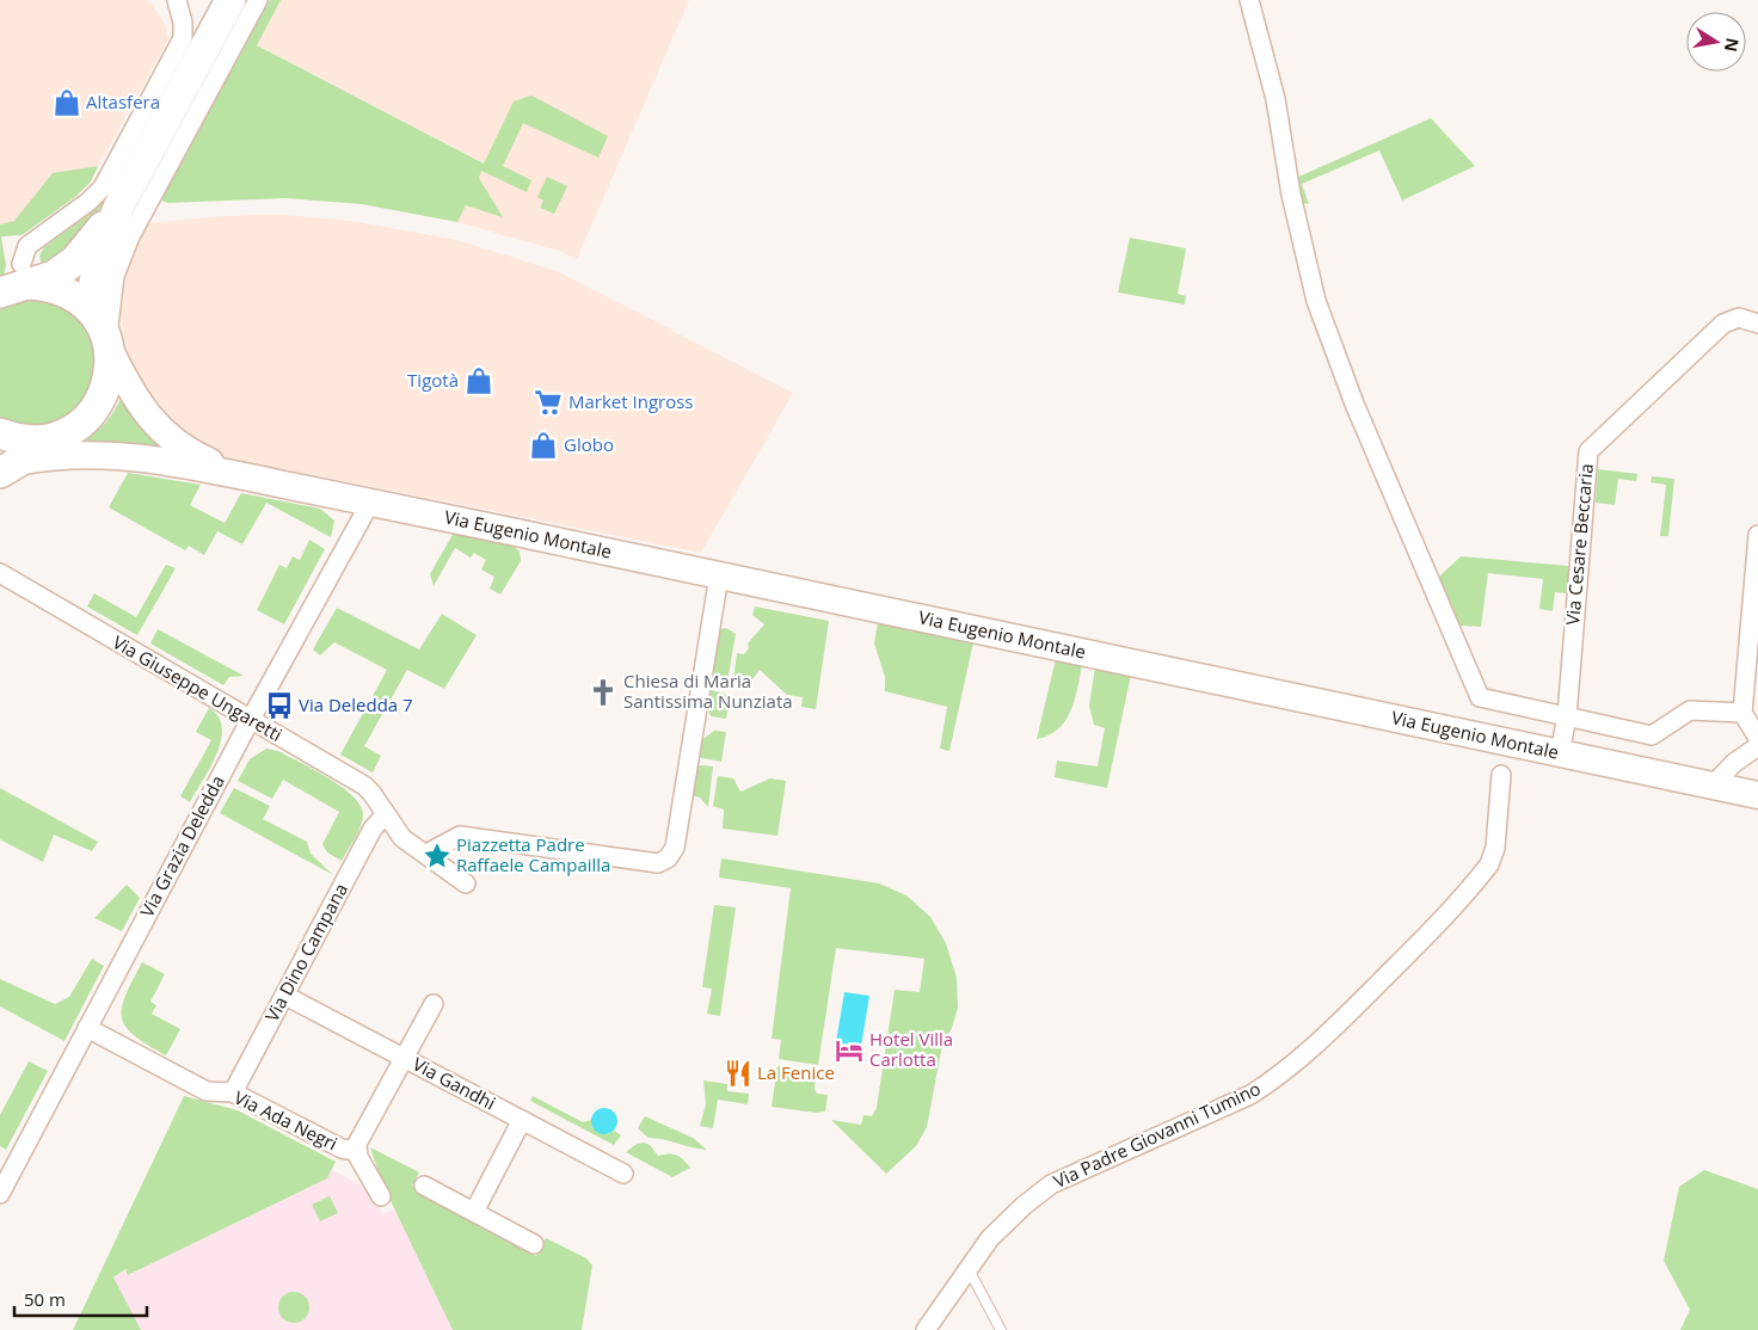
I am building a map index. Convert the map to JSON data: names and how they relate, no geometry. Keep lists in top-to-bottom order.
{
  "streets": {
    "main road": ["Via Eugenio Montale"],
    "street": [
      "Via Cesare Beccaria",
      "Via Giuseppe Ungaretti",
      "Via Grazia Deledda",
      "Via Dino Campana",
      "Via Gandhi",
      "Via Ada Negri",
      "Via Padre Giovanni Tumino"
    ]
  },
  "crossings": [
    ["Via Eugenio Montale", "Via Cesare Beccaria"],
    ["Via Eugenio Montale", "Via Grazia Deledda"],
    ["Via Giuseppe Ungaretti", "Via Grazia Deledda"],
    ["Via Giuseppe Ungaretti", "Via Dino Campana"],
    ["Via Grazia Deledda", "Via Ada Negri"],
    ["Via Dino Campana", "Via Gandhi"],
    ["Via Dino Campana", "Via Ada Negri"]
  ],
  "places": {
    "shop": ["Altasfera", "Tigotà", "Globo"],
    "supermarket": ["Market Ingross"],
    "church": ["Chiesa di Maria Santissima Nunziata"],
    "bus stop": ["Via Deledda 7"],
    "place": ["Piazzetta Padre Raffaele Campailla"],
    "hotel": ["Hotel Villa Carlotta"],
    "restaurant": ["La Fenice"]
  },
  "scale_bar": "50 m",
  "north": "right"
}
